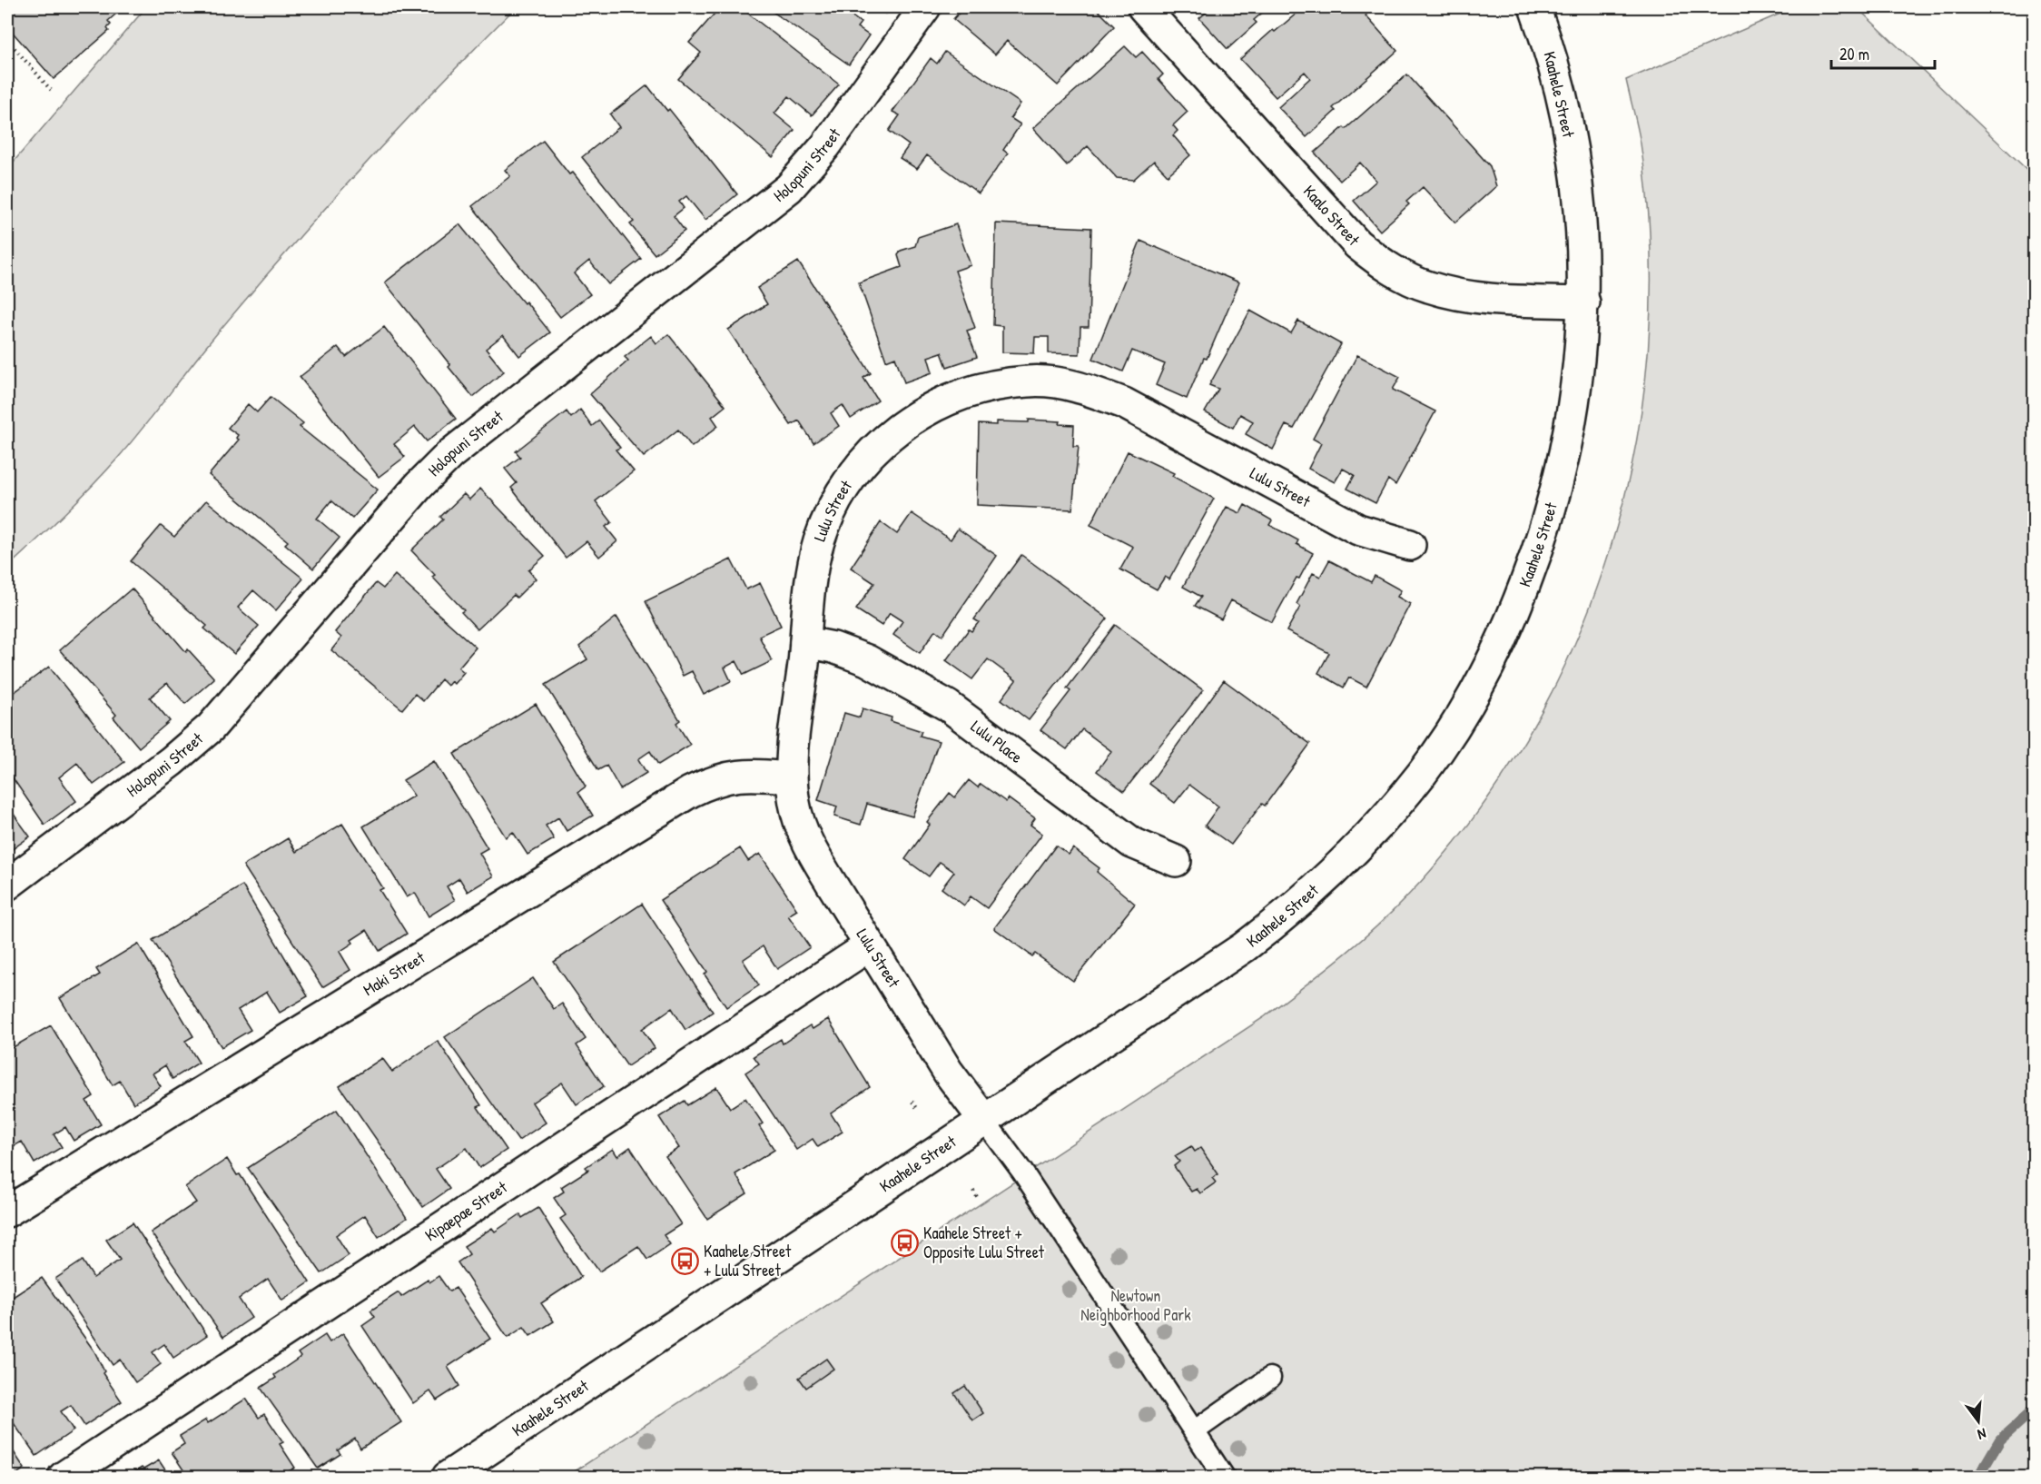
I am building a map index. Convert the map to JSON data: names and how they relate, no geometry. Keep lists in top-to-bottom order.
{
  "streets": {
    "street": [
      "Kaahele Street",
      "Holopuni Street",
      "Kaalo Street",
      "Lulu Street",
      "Lulu Place",
      "Maki Street",
      "Kipaepae Street"
    ]
  },
  "crossings": [
    ["Kaahele Street", "Kaalo Street"],
    ["Kaahele Street", "Lulu Street"],
    ["Lulu Street", "Lulu Place"],
    ["Lulu Street", "Maki Street"],
    ["Lulu Street", "Kipaepae Street"]
  ],
  "parks": ["Newtown Neighborhood Park"],
  "places": {
    "bus stop": ["Kaahele Street + Opposite Lulu Street", "Kaahele Street + Lulu Street"]
  },
  "scale_bar": "20 m",
  "north": "bottom"
}
